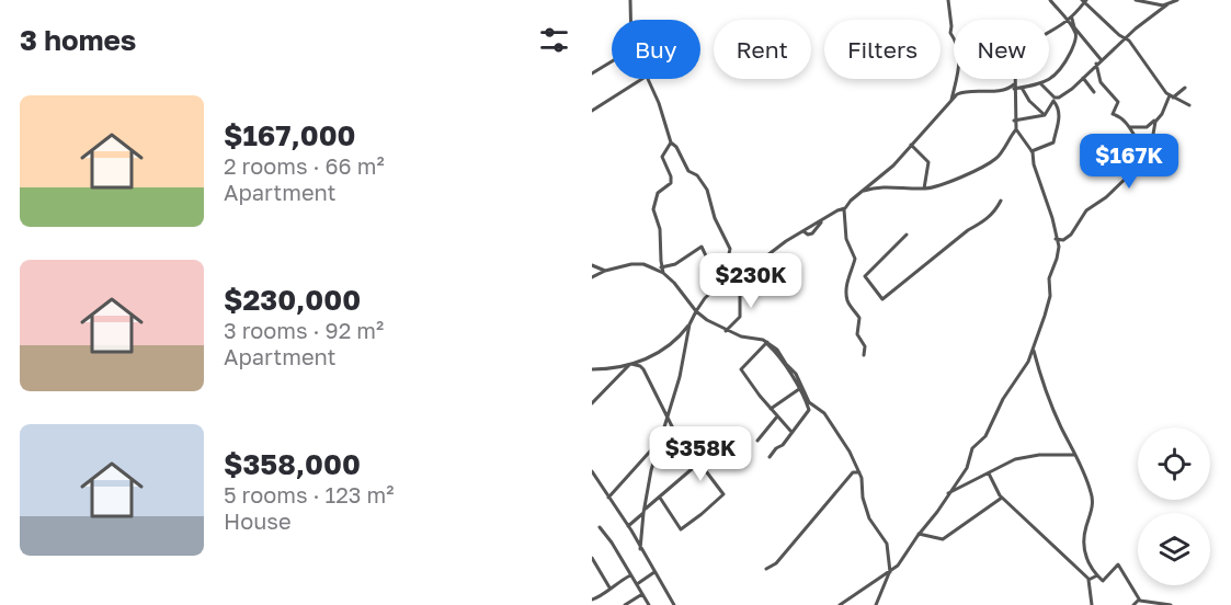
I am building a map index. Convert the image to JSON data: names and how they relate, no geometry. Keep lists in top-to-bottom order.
{
  "page": {
    "heading": "3 homes",
    "chip": [
      "Buy",
      "Rent",
      "Filters",
      "New"
    ],
    "list": [
      {
        "name": "$167,000",
        "note": "2 rooms · 66 m² · Apartment"
      },
      {
        "name": "$230,000",
        "note": "3 rooms · 92 m² · Apartment"
      },
      {
        "name": "$358,000",
        "note": "5 rooms · 123 m² · House"
      }
    ],
    "price": ["$167K", "$230K", "$358K"]
  }
}
